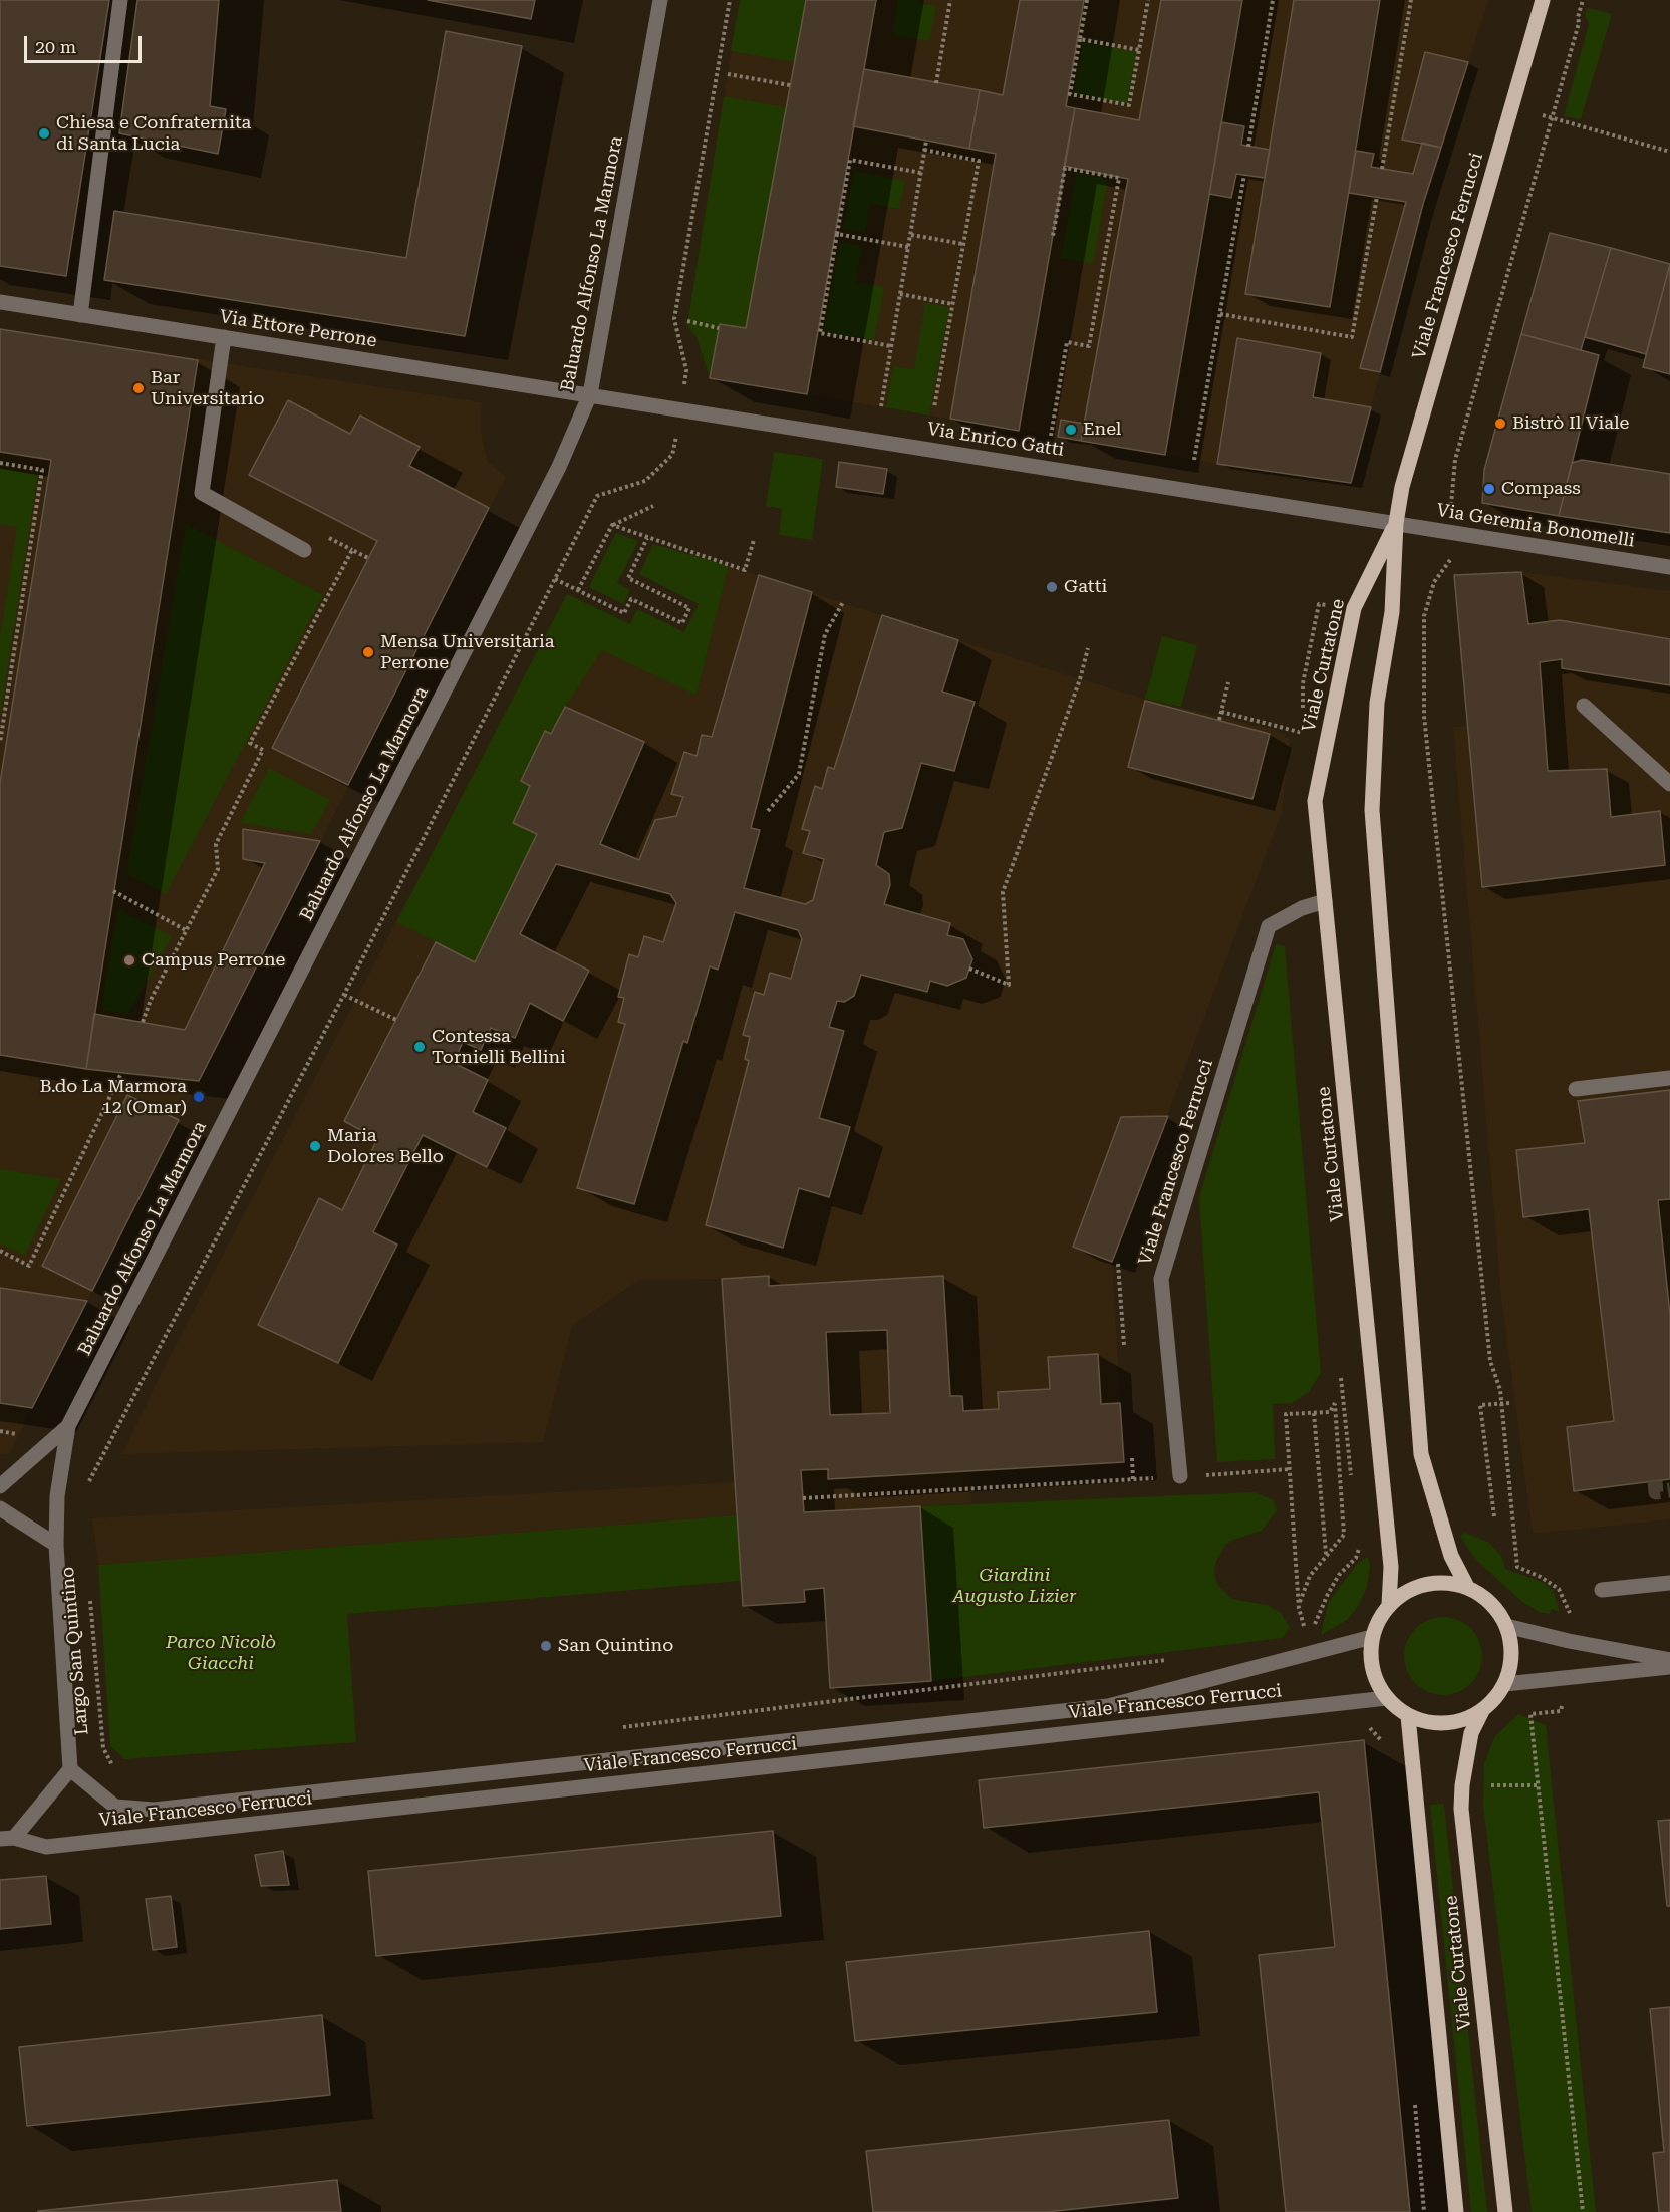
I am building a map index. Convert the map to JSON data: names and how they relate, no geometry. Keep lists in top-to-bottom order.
{
  "streets": {
    "main road": ["Viale Francesco Ferrucci", "Viale Curtatone"],
    "street": [
      "Baluardo Alfonso La Marmora",
      "Via Ettore Perrone",
      "Via Enrico Gatti",
      "Via Geremia Bonomelli",
      "Largo San Quintino"
    ]
  },
  "crossings": [
    ["Viale Francesco Ferrucci", "Via Enrico Gatti"],
    ["Viale Francesco Ferrucci", "Via Geremia Bonomelli"],
    ["Viale Francesco Ferrucci", "Viale Curtatone"],
    ["Viale Francesco Ferrucci", "Largo San Quintino"],
    ["Baluardo Alfonso La Marmora", "Via Ettore Perrone"],
    ["Baluardo Alfonso La Marmora", "Via Enrico Gatti"],
    ["Baluardo Alfonso La Marmora", "Largo San Quintino"],
    ["Via Ettore Perrone", "Via Enrico Gatti"],
    ["Via Enrico Gatti", "Via Geremia Bonomelli"],
    ["Via Enrico Gatti", "Viale Curtatone"],
    ["Via Geremia Bonomelli", "Viale Curtatone"]
  ],
  "parks": ["Giardini Augusto Lizier", "Parco Nicolò Giacchi"],
  "places": [
    "Chiesa e Confraternita di Santa Lucia",
    "Bar Universitario",
    "Bistrò Il Viale",
    "Enel",
    "Compass",
    "Gatti",
    "Mensa Universitaria Perrone",
    "Campus Perrone",
    "Contessa Tornielli Bellini",
    "B.do La Marmora 12 (Omar)",
    "Maria Dolores Bello",
    "San Quintino"
  ],
  "scale_bar": "20 m"
}
